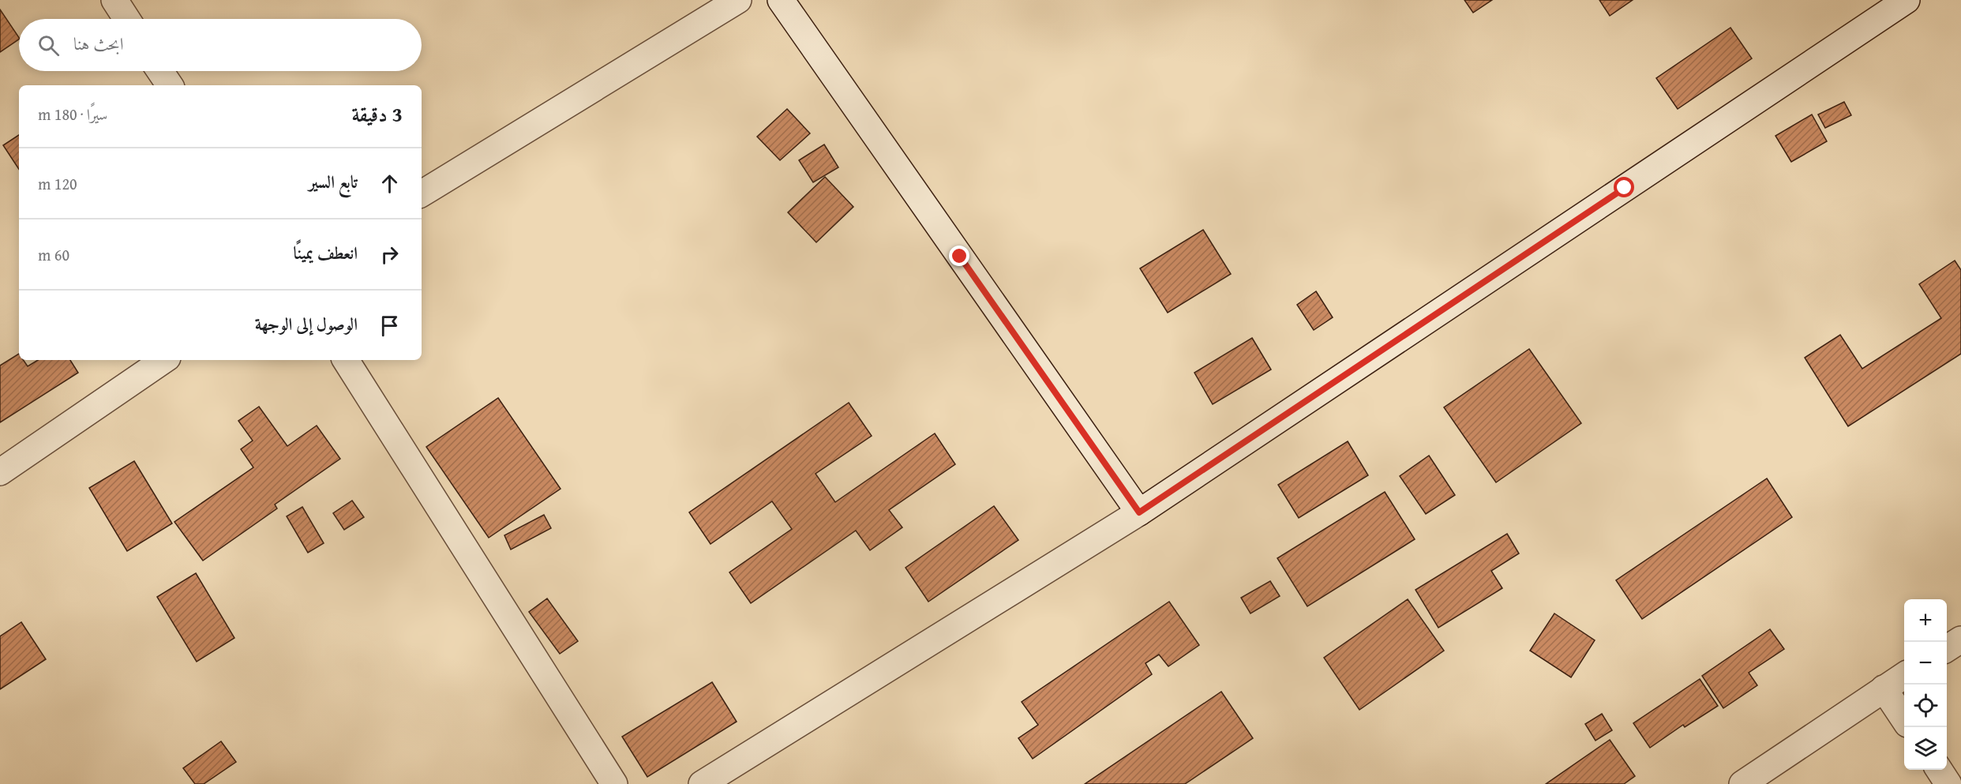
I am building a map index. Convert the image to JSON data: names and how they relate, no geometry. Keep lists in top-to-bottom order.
{
  "page": {
    "search": "ابحث هنا",
    "heading": ["3 دقيقة", "سيرًا · 180 m"],
    "list": [
      ["تابع السير", "120 m"],
      ["انعطف يمينًا", "60 m"],
      "الوصول إلى الوجهة"
    ],
    "map_buttons": ["+", "−"]
  }
}
